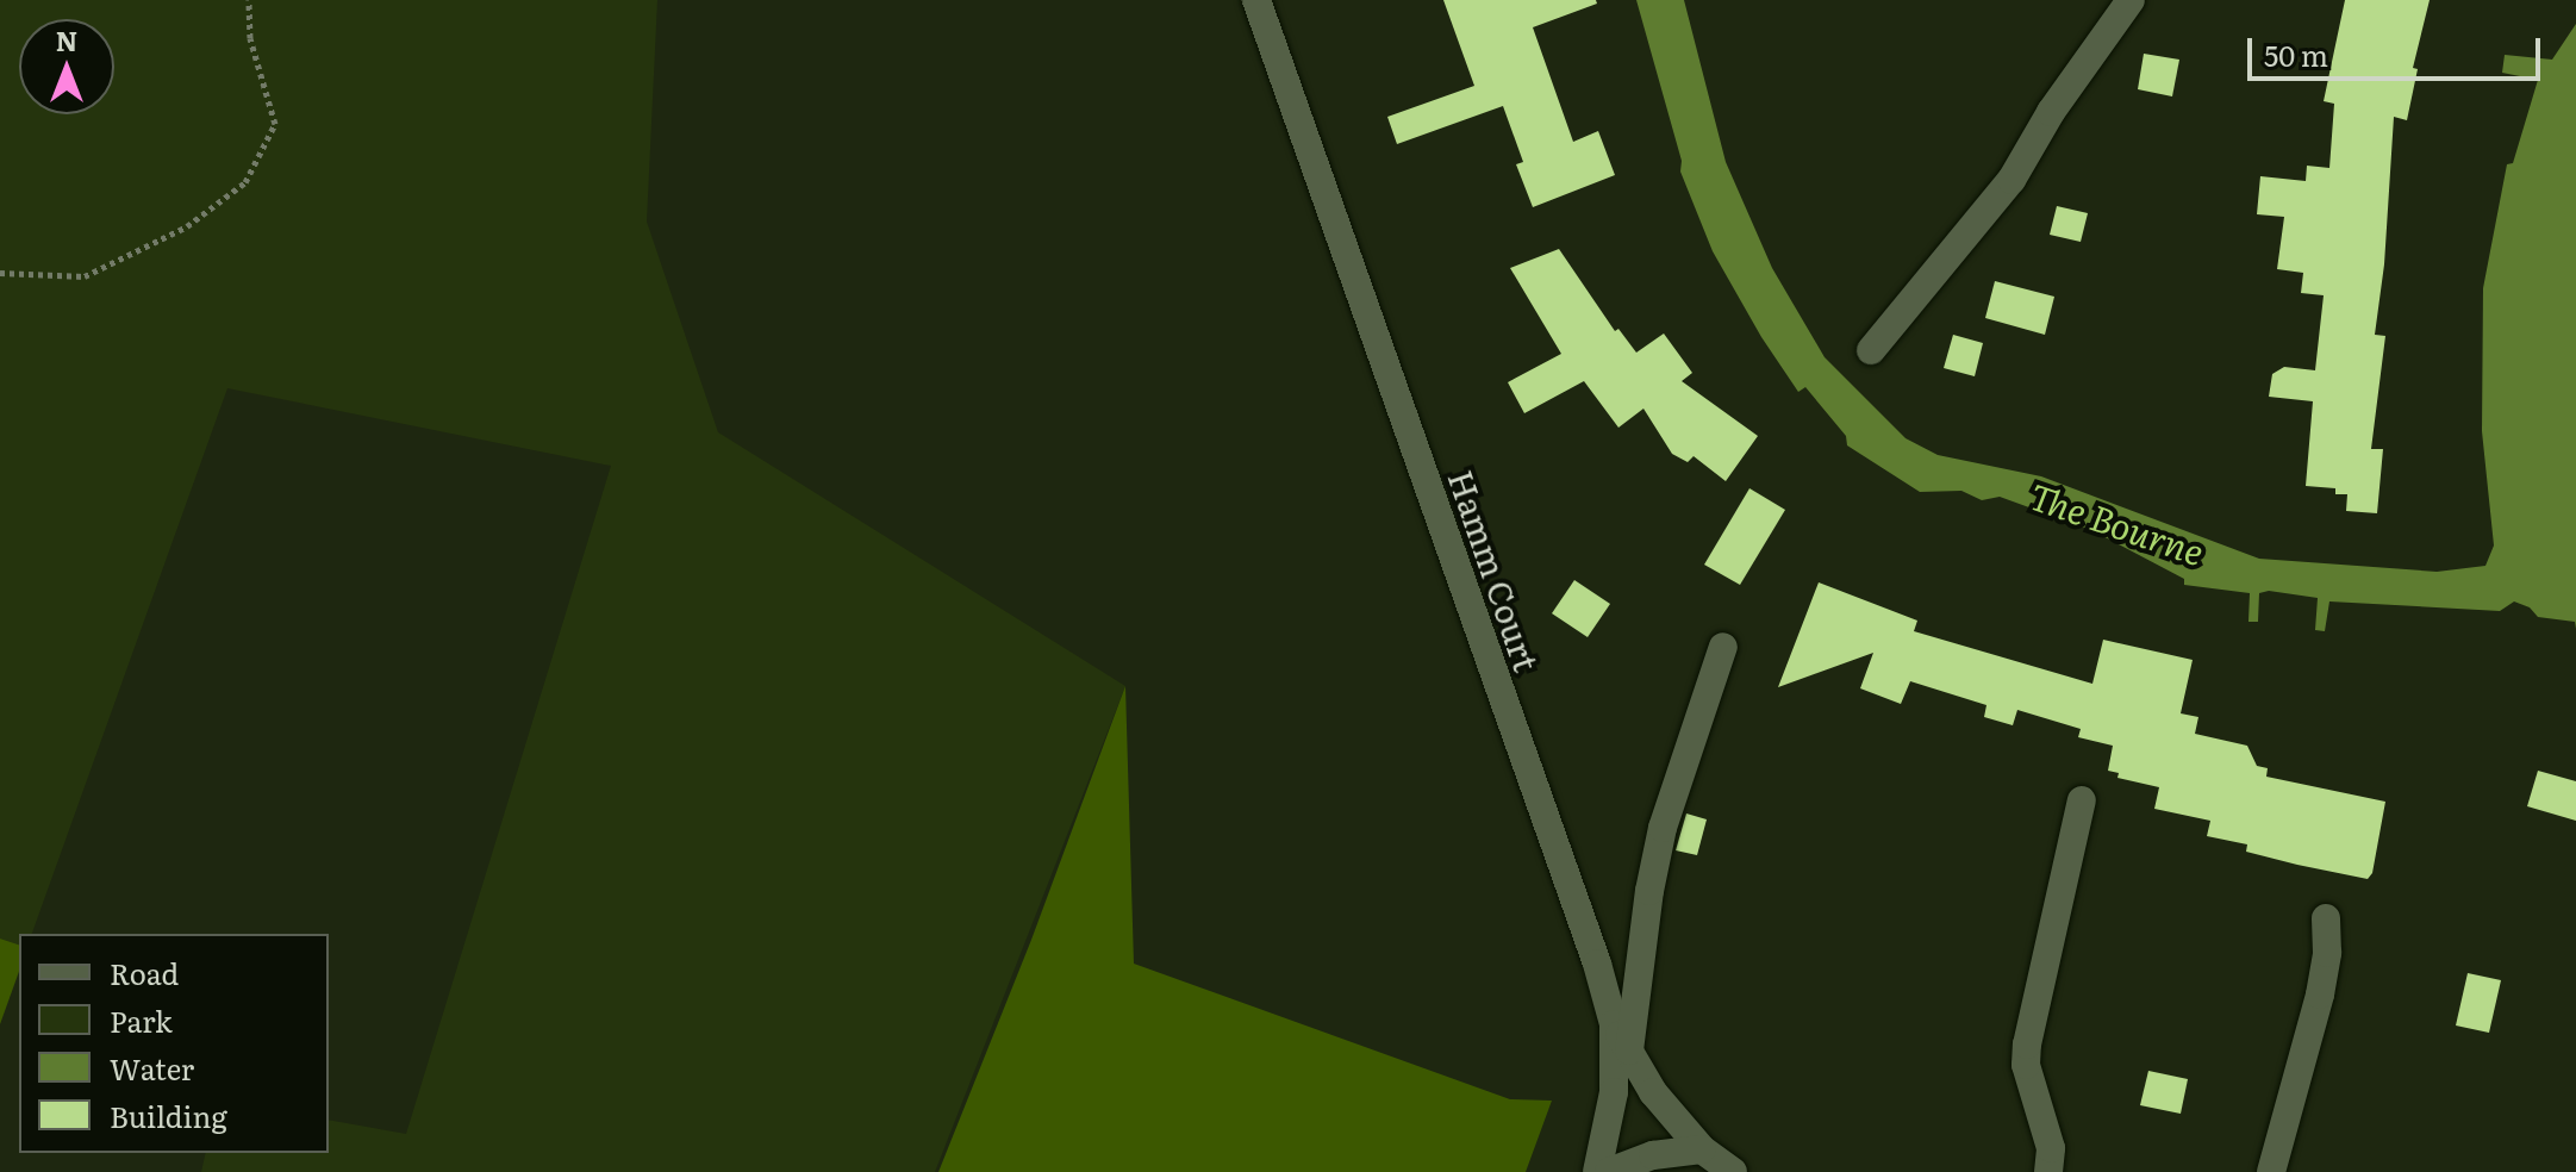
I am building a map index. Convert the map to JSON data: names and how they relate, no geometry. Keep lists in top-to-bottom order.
{
  "streets": {
    "street": ["Hamm Court"]
  },
  "water": ["The Bourne"],
  "legend": [
    "Road",
    "Park",
    "Water",
    "Building"
  ],
  "scale_bar": "50 m",
  "north": "top"
}
